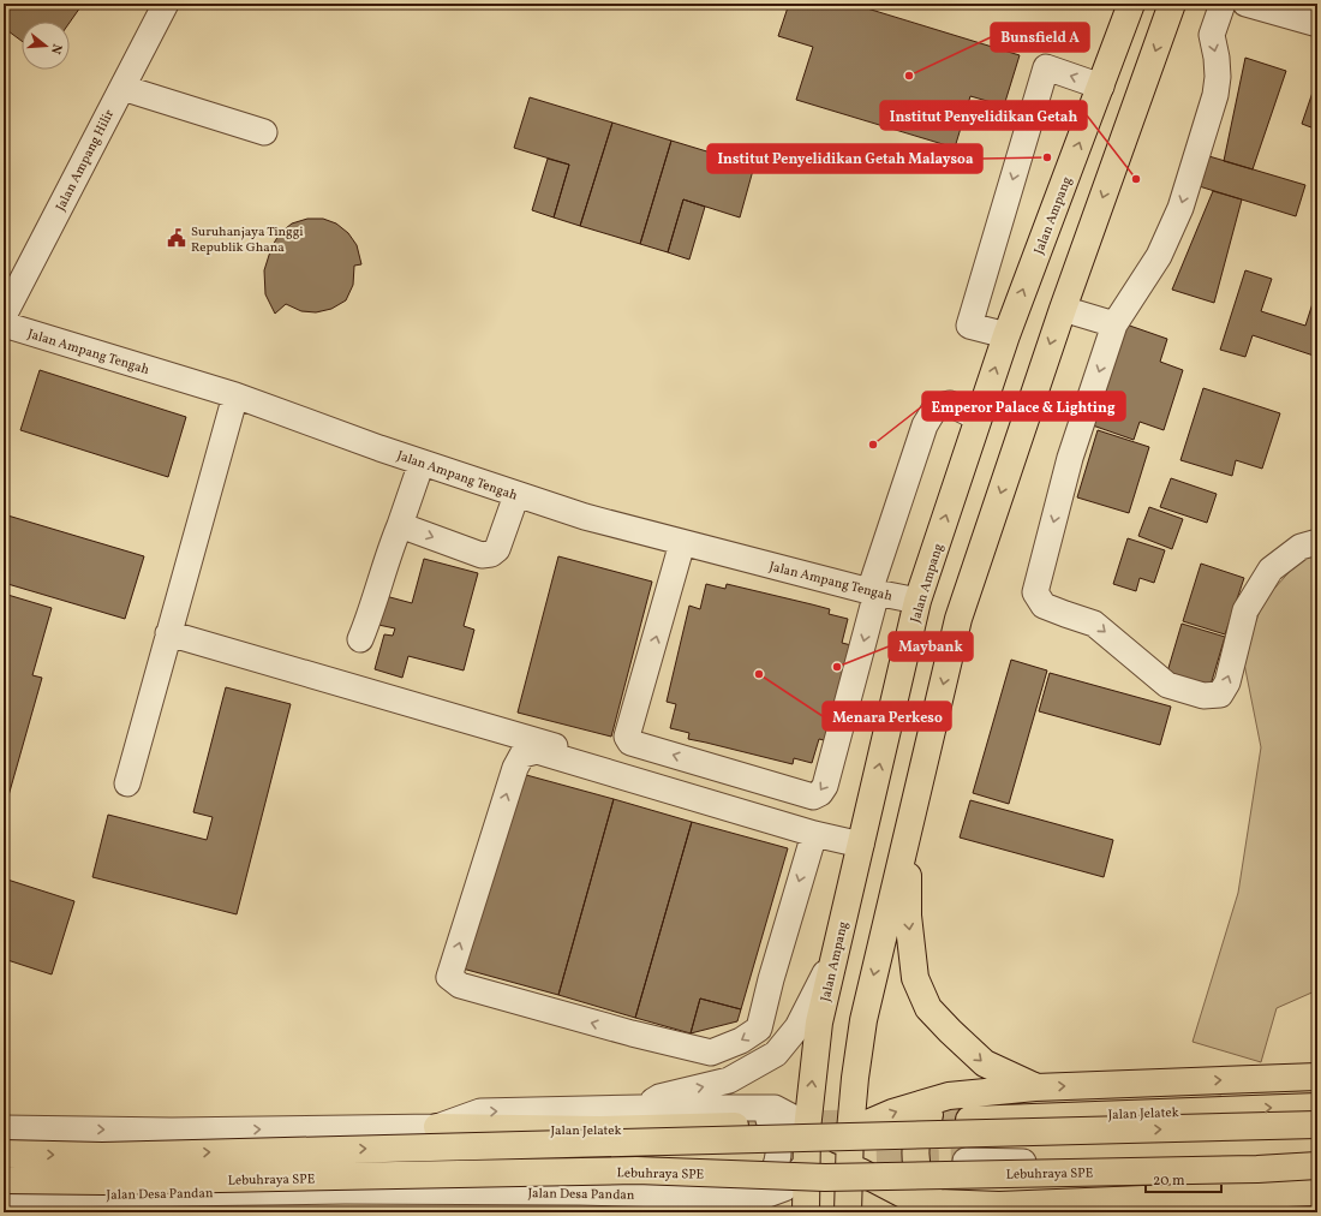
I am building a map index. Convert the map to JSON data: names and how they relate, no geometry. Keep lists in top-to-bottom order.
{
  "streets": {
    "main road": ["Jalan Ampang", "Jalan Jelatek", "Lebuhraya SPE"],
    "street": ["Jalan Ampang Hilir", "Jalan Ampang Tengah", "Jalan Desa Pandan"]
  },
  "crossings": [
    ["Jalan Ampang", "Jalan Ampang Tengah"],
    ["Jalan Ampang", "Jalan Desa Pandan"]
  ],
  "places": {
    "other": [
      "Bunsfield A",
      "Institut Penyelidikan Getah Malaysoa",
      "Institut Penyelidikan Getah",
      "Emperor Palace & Lighting",
      "Maybank",
      "Menara Perkeso"
    ],
    "public building": ["Suruhanjaya Tinggi Republik Ghana"]
  },
  "scale_bar": "20 m",
  "north": "right"
}
